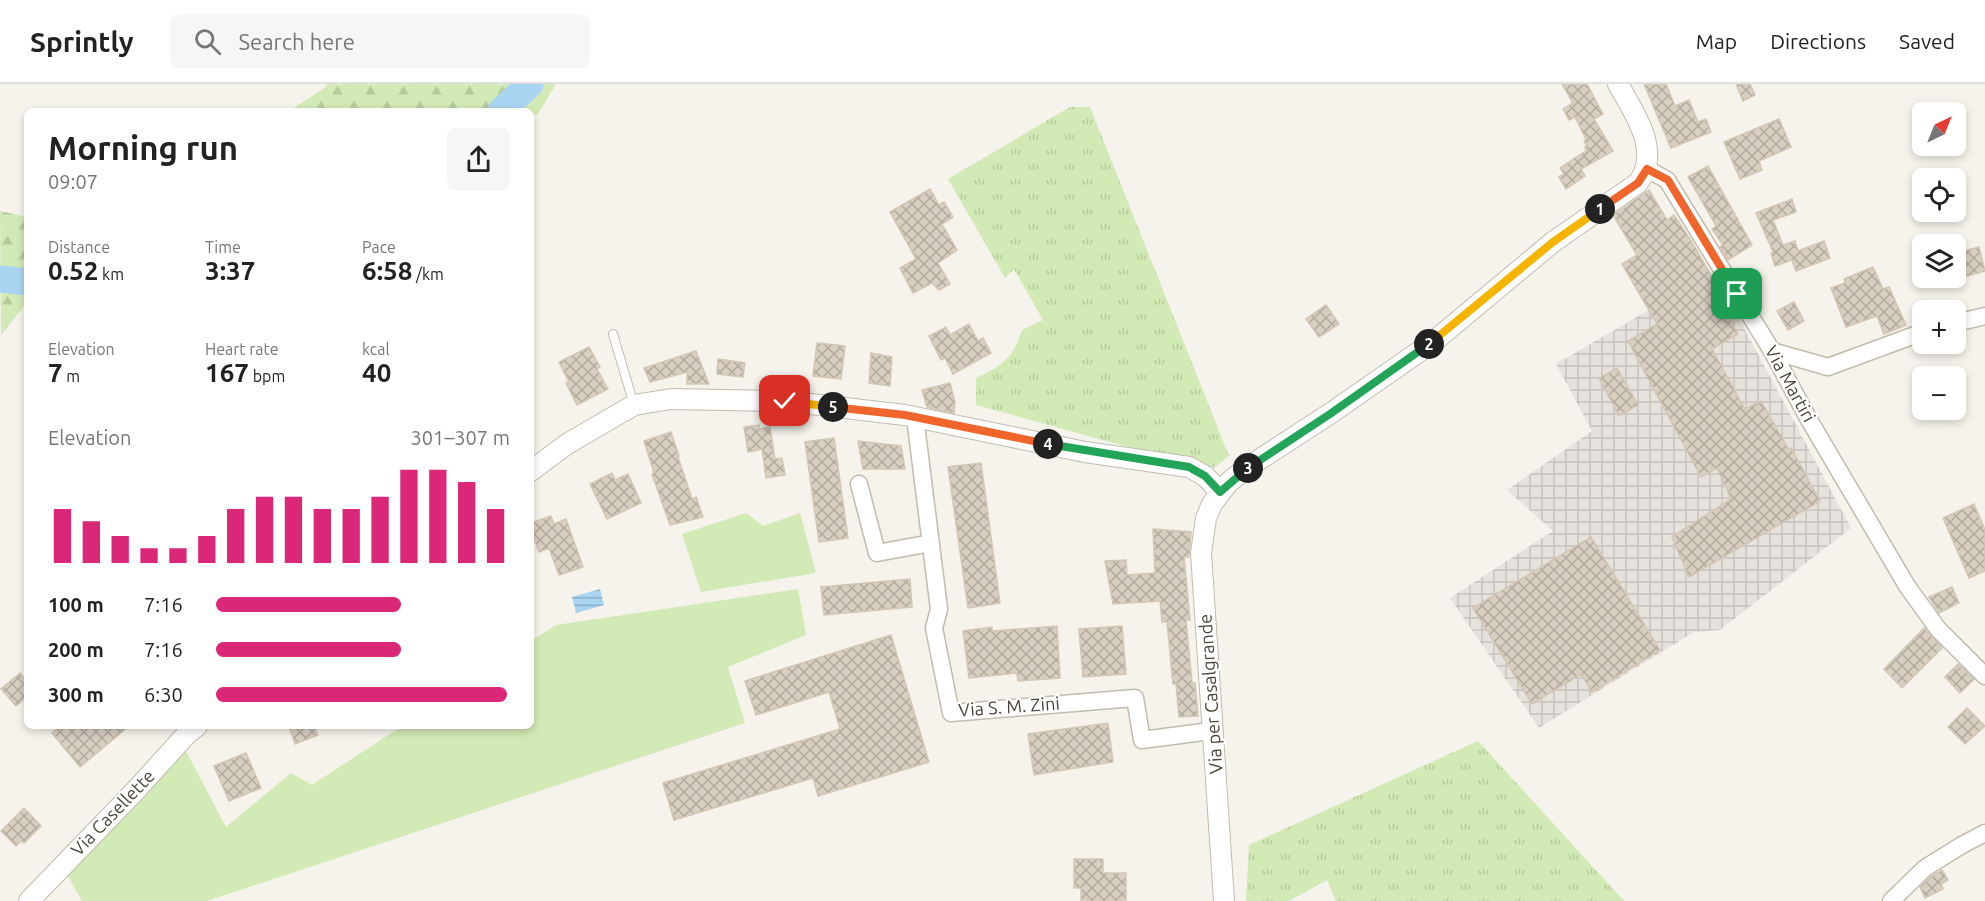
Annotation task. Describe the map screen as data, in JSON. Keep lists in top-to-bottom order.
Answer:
{
  "streets": {
    "street": [
      "Via Martiri",
      "Via per Casalgrande",
      "Via S. M. Zini",
      "Via Casellette"
    ]
  },
  "crossings": [
    ["Via Martiri", "Via per Casalgrande"]
  ],
  "north": "top right",
  "page": {
    "header": "Sprintly",
    "search": "Search here",
    "nav": ["Map", "Directions", "Saved"],
    "map_buttons": ["+", "−"],
    "heading": ["Morning run", "09:07"],
    "pins": [
      "1",
      "2",
      "5",
      "4",
      "3"
    ],
    "stats": [
      ["Distance", "0.52 km"],
      ["Time", "3:37"],
      ["Pace", "6:58 /km"],
      ["Elevation", "7 m"],
      ["Heart rate", "167 bpm"],
      ["kcal", "40"]
    ],
    "chart": ["Elevation", "301–307 m"],
    "list": [
      {
        "name": "100 m",
        "note": "7:16"
      },
      {
        "name": "200 m",
        "note": "7:16"
      },
      {
        "name": "300 m",
        "note": "6:30"
      }
    ]
  }
}
